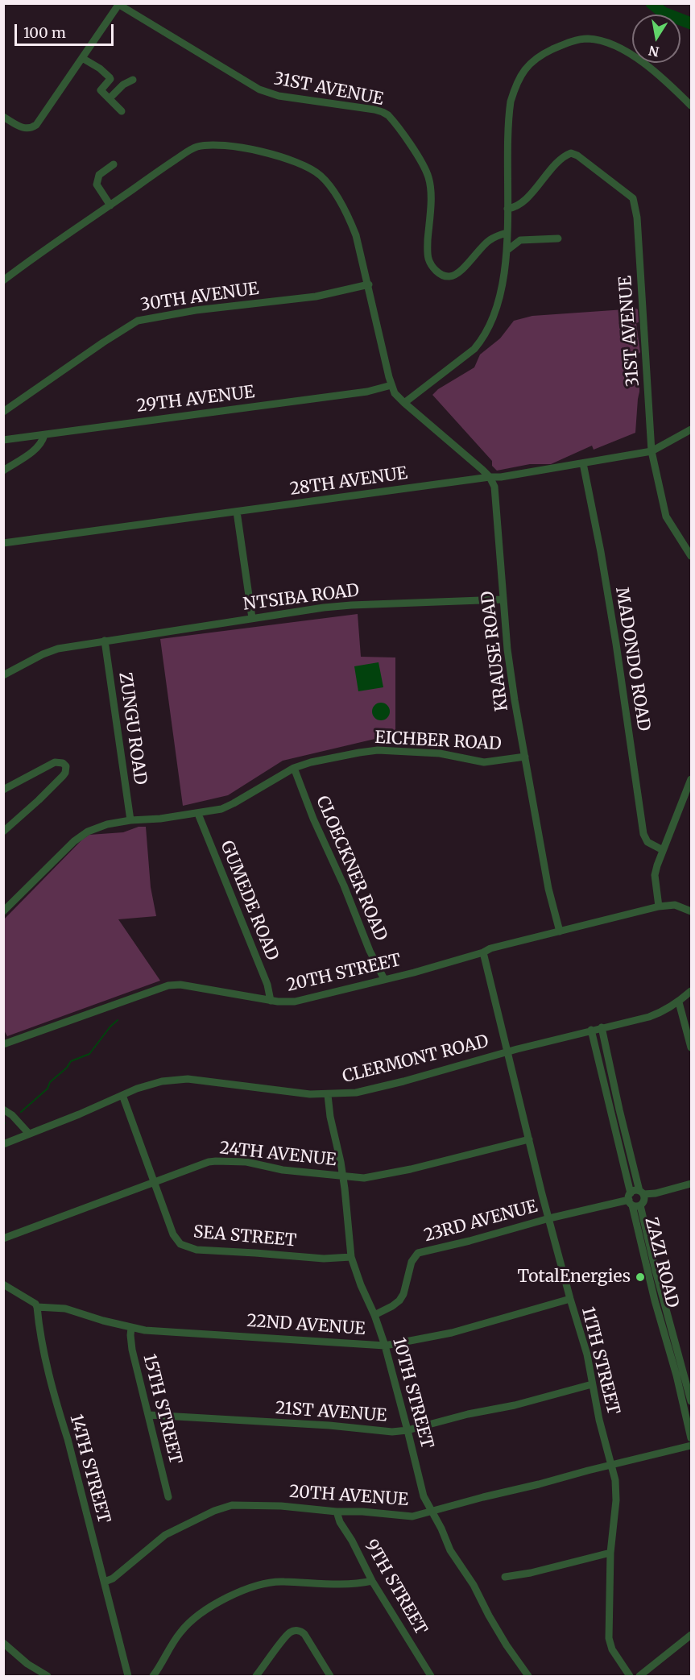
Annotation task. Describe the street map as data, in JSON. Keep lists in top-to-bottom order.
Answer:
{
  "streets": {
    "street": [
      "31ST AVENUE",
      "30TH AVENUE",
      "29TH AVENUE",
      "28TH AVENUE",
      "NTSIBA ROAD",
      "KRAUSE ROAD",
      "MADONDO ROAD",
      "ZUNGU ROAD",
      "EICHBER ROAD",
      "CLOECKNER ROAD",
      "GUMEDE ROAD",
      "20TH STREET",
      "CLERMONT ROAD",
      "24TH AVENUE",
      "23RD AVENUE",
      "SEA STREET",
      "ZAZI ROAD",
      "22ND AVENUE",
      "11TH STREET",
      "10TH STREET",
      "15TH STREET",
      "21ST AVENUE",
      "14TH STREET",
      "20TH AVENUE",
      "9TH STREET"
    ]
  },
  "crossings": [
    ["31ST AVENUE", "28TH AVENUE"],
    ["28TH AVENUE", "KRAUSE ROAD"],
    ["28TH AVENUE", "MADONDO ROAD"],
    ["NTSIBA ROAD", "KRAUSE ROAD"],
    ["NTSIBA ROAD", "ZUNGU ROAD"],
    ["KRAUSE ROAD", "EICHBER ROAD"],
    ["KRAUSE ROAD", "20TH STREET"],
    ["ZUNGU ROAD", "EICHBER ROAD"],
    ["EICHBER ROAD", "CLOECKNER ROAD"],
    ["EICHBER ROAD", "GUMEDE ROAD"],
    ["CLOECKNER ROAD", "20TH STREET"],
    ["GUMEDE ROAD", "20TH STREET"],
    ["20TH STREET", "11TH STREET"],
    ["CLERMONT ROAD", "SEA STREET"],
    ["CLERMONT ROAD", "ZAZI ROAD"],
    ["CLERMONT ROAD", "11TH STREET"],
    ["CLERMONT ROAD", "10TH STREET"],
    ["24TH AVENUE", "SEA STREET"],
    ["24TH AVENUE", "11TH STREET"],
    ["24TH AVENUE", "10TH STREET"],
    ["23RD AVENUE", "ZAZI ROAD"],
    ["23RD AVENUE", "11TH STREET"],
    ["23RD AVENUE", "10TH STREET"],
    ["SEA STREET", "10TH STREET"],
    ["22ND AVENUE", "11TH STREET"],
    ["22ND AVENUE", "10TH STREET"],
    ["22ND AVENUE", "15TH STREET"],
    ["22ND AVENUE", "14TH STREET"],
    ["11TH STREET", "21ST AVENUE"],
    ["11TH STREET", "20TH AVENUE"],
    ["10TH STREET", "21ST AVENUE"],
    ["10TH STREET", "20TH AVENUE"],
    ["15TH STREET", "21ST AVENUE"],
    ["14TH STREET", "20TH AVENUE"],
    ["20TH AVENUE", "9TH STREET"]
  ],
  "places": ["TotalEnergies"],
  "scale_bar": "100 m",
  "north": "bottom"
}
